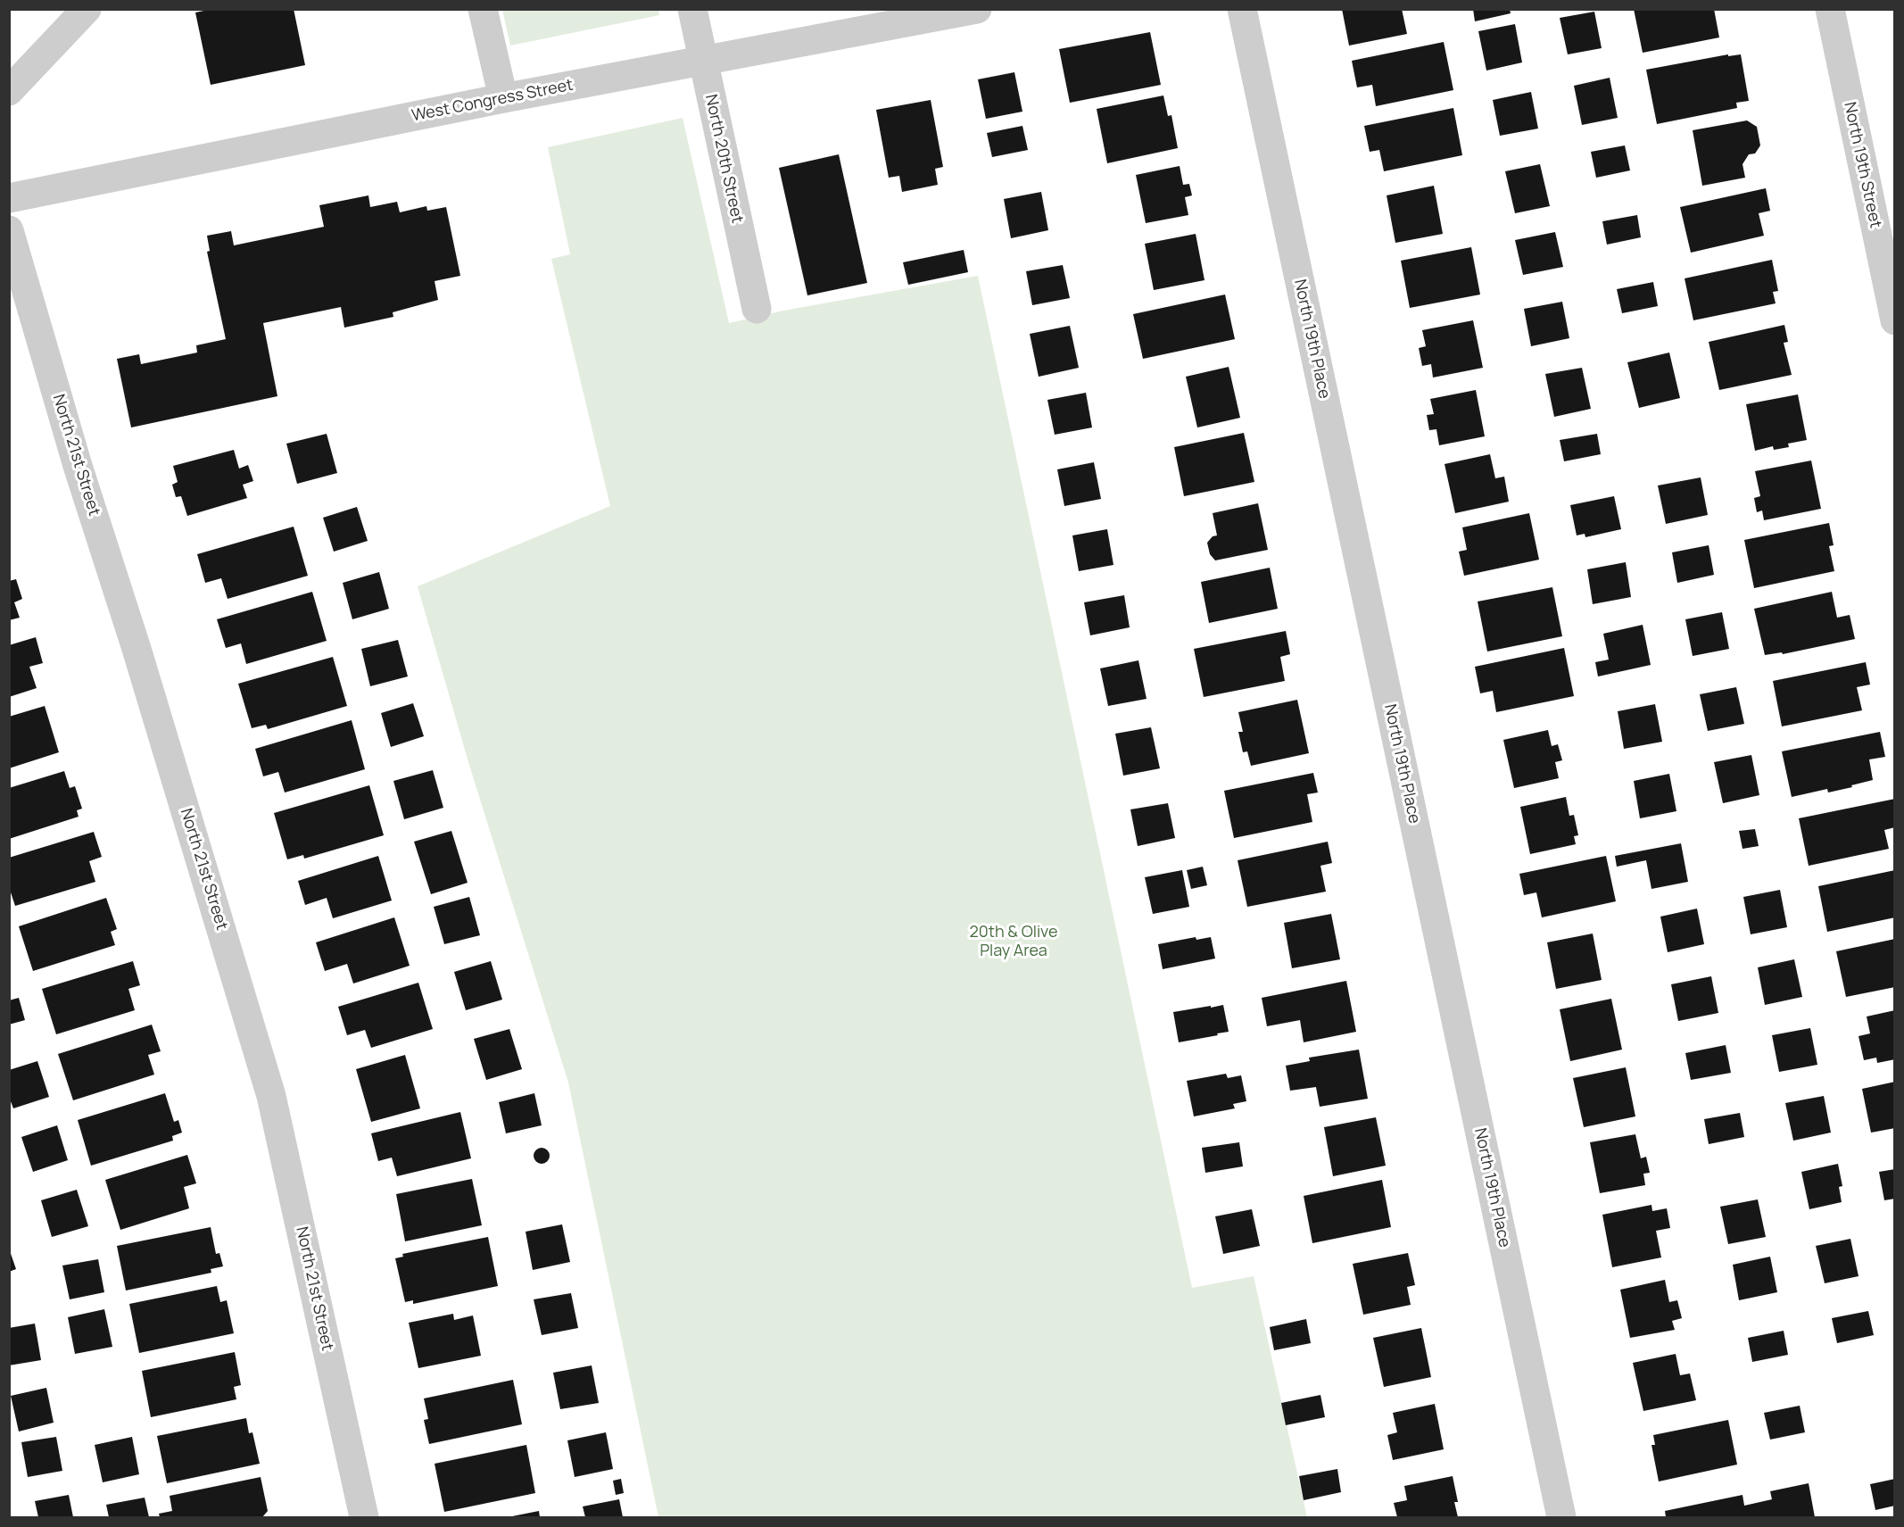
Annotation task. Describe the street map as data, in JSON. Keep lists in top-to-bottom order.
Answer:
{
  "streets": {
    "street": [
      "West Congress Street",
      "North 20th Street",
      "North 19th Street",
      "North 19th Place",
      "North 21st Street"
    ]
  },
  "crossings": [
    ["West Congress Street", "North 20th Street"]
  ],
  "parks": ["20th & Olive Play Area"]
}
